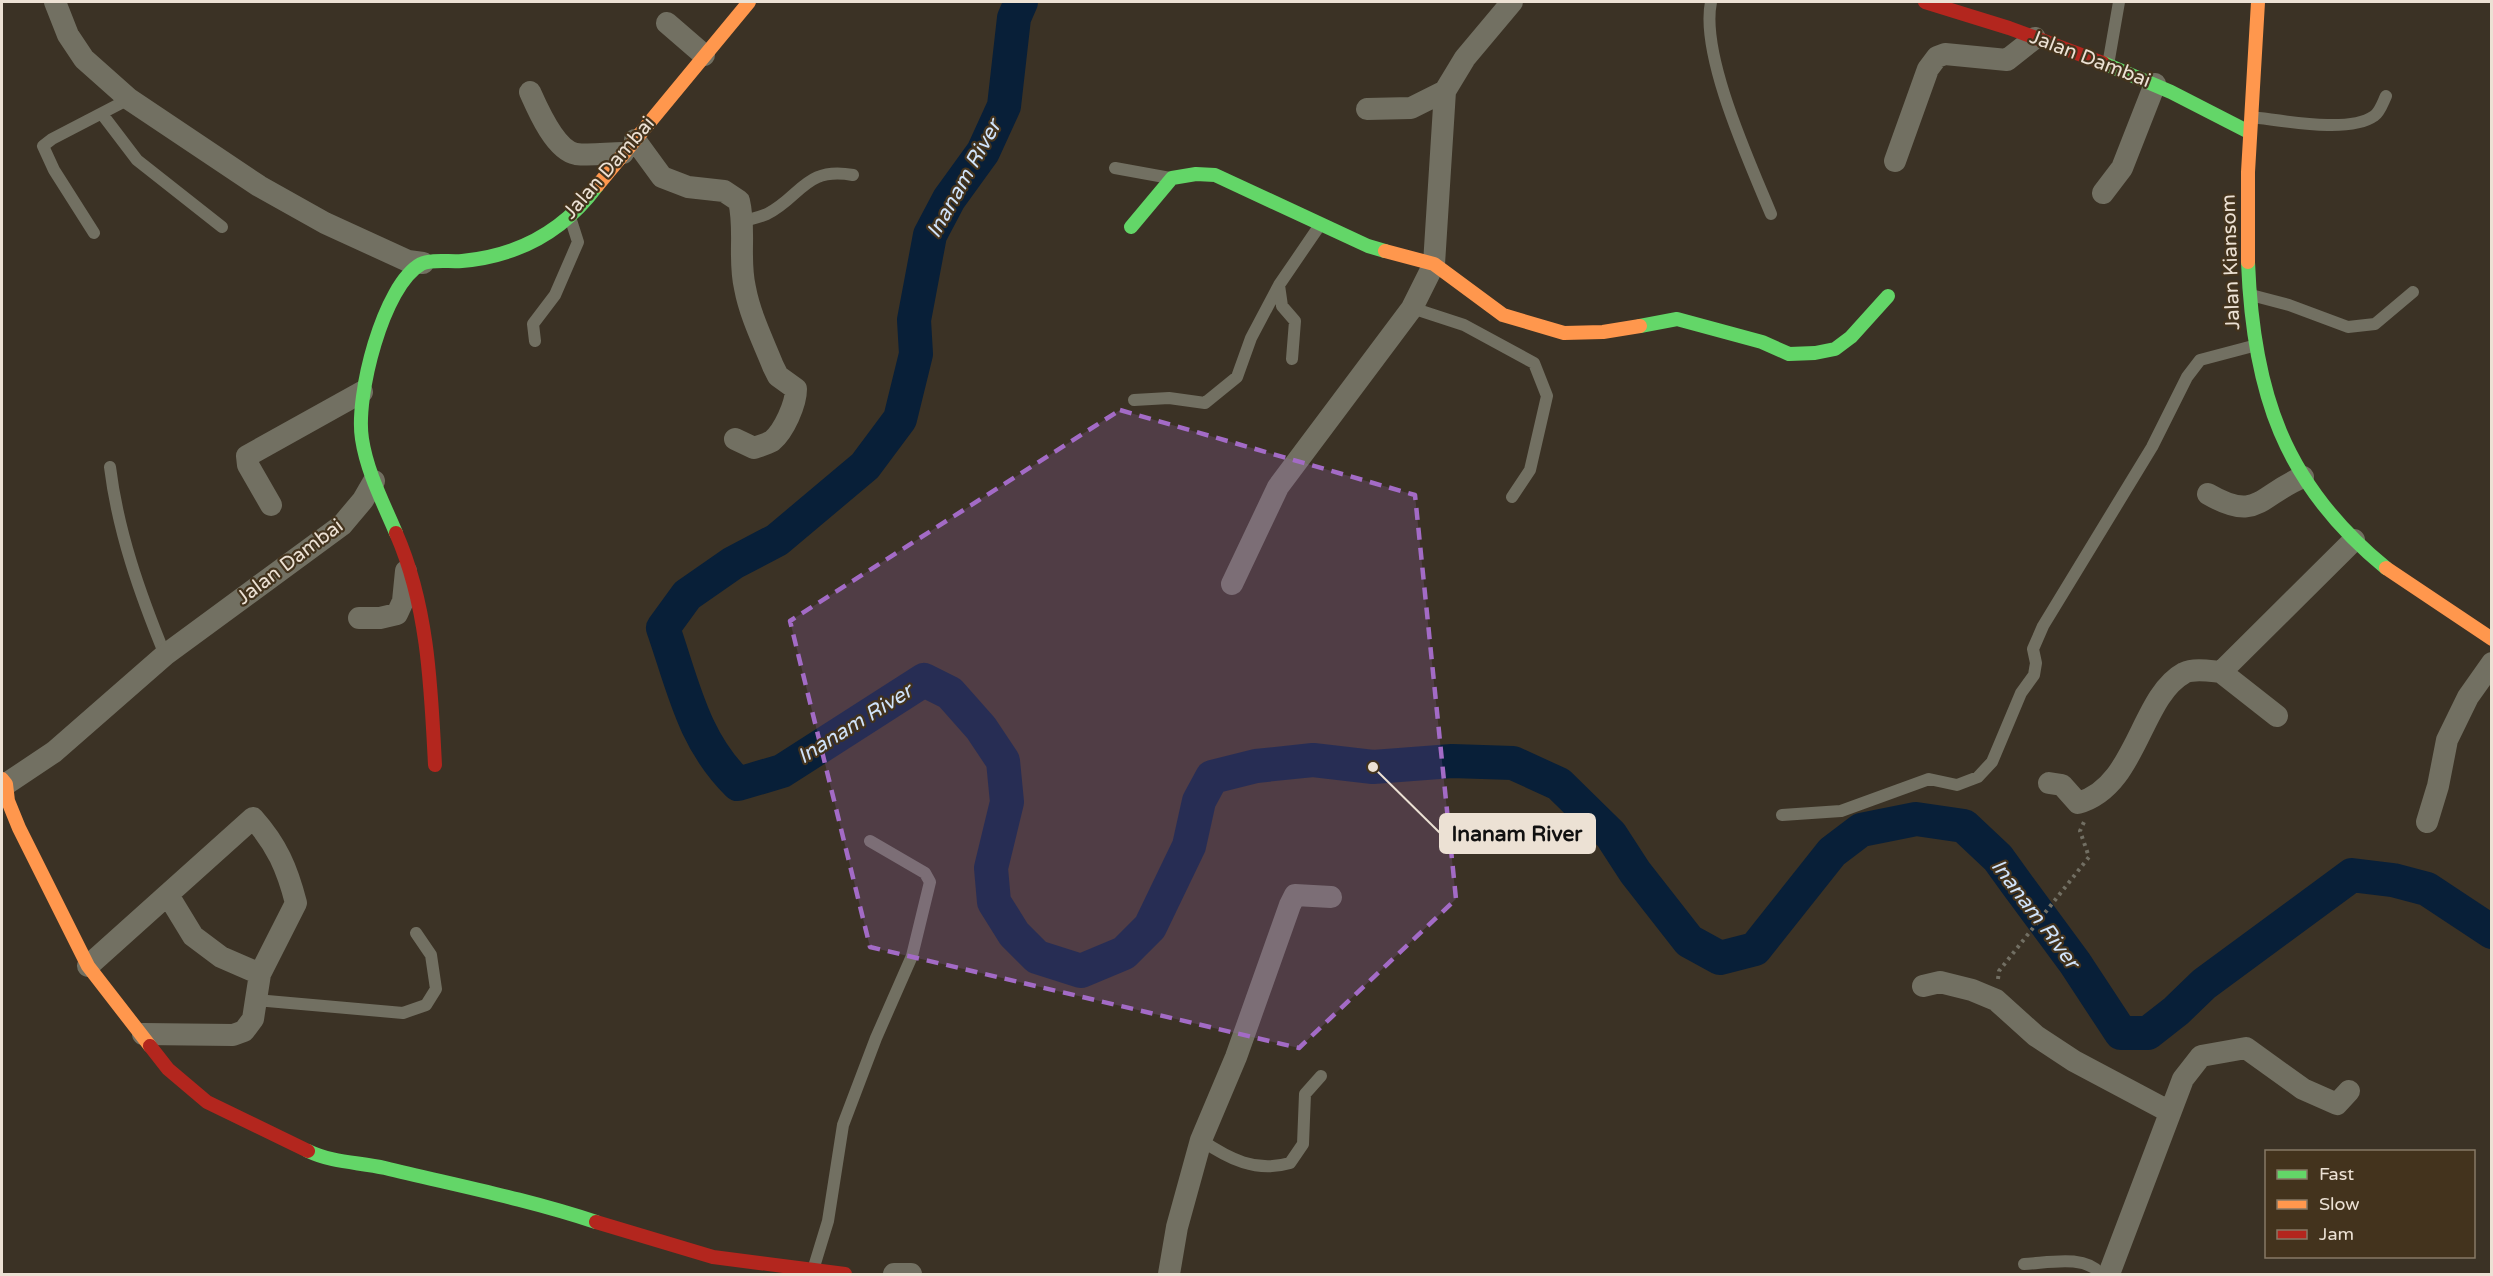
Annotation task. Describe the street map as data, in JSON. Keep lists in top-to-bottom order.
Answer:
{
  "streets": {
    "street": ["Jalan Dambai", "Jalan Kiansom"]
  },
  "crossings": [
    ["Jalan Dambai", "Jalan Kiansom"]
  ],
  "water": ["Inanam River"],
  "places": ["Inanam River"],
  "legend": ["Fast", "Slow", "Jam"]
}
